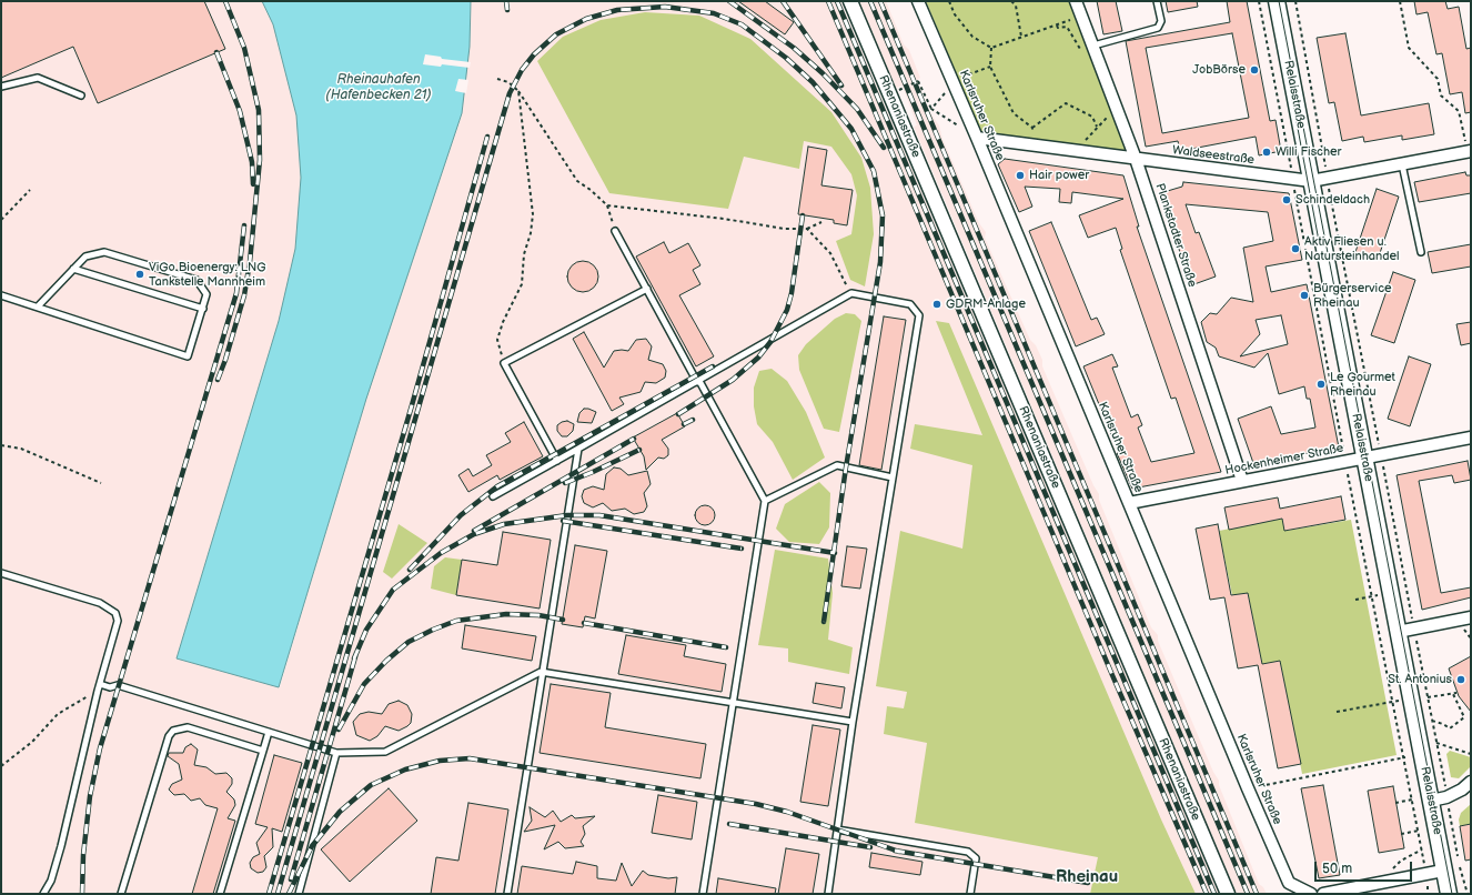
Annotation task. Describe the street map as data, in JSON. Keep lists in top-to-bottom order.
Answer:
{
  "streets": {
    "main road": ["Relaisstraße"],
    "street": [
      "Karlsruher Straße",
      "Rhenaniastraße",
      "Waldseestraße",
      "Plankstadter Straße",
      "Hockenheimer Straße"
    ]
  },
  "crossings": [
    ["Relaisstraße", "Waldseestraße"],
    ["Relaisstraße", "Hockenheimer Straße"],
    ["Karlsruher Straße", "Waldseestraße"],
    ["Karlsruher Straße", "Hockenheimer Straße"],
    ["Waldseestraße", "Plankstadter Straße"],
    ["Plankstadter Straße", "Hockenheimer Straße"]
  ],
  "districts": ["Rheinau"],
  "water": ["Rheinauhafen (Hafenbecken 21)"],
  "places": [
    "JobBörse",
    "Willi Fischer",
    "Hair power",
    "Schindeldach",
    "Aktiv Fliesen u. Natursteinhandel",
    "ViGo Bioenergy: LNG Tankstelle Mannheim",
    "Bürgerservice Rheinau",
    "GDRM-Anlage",
    "Le Gourmet Rheinau",
    "St. Antonius"
  ],
  "scale_bar": "50 m"
}
